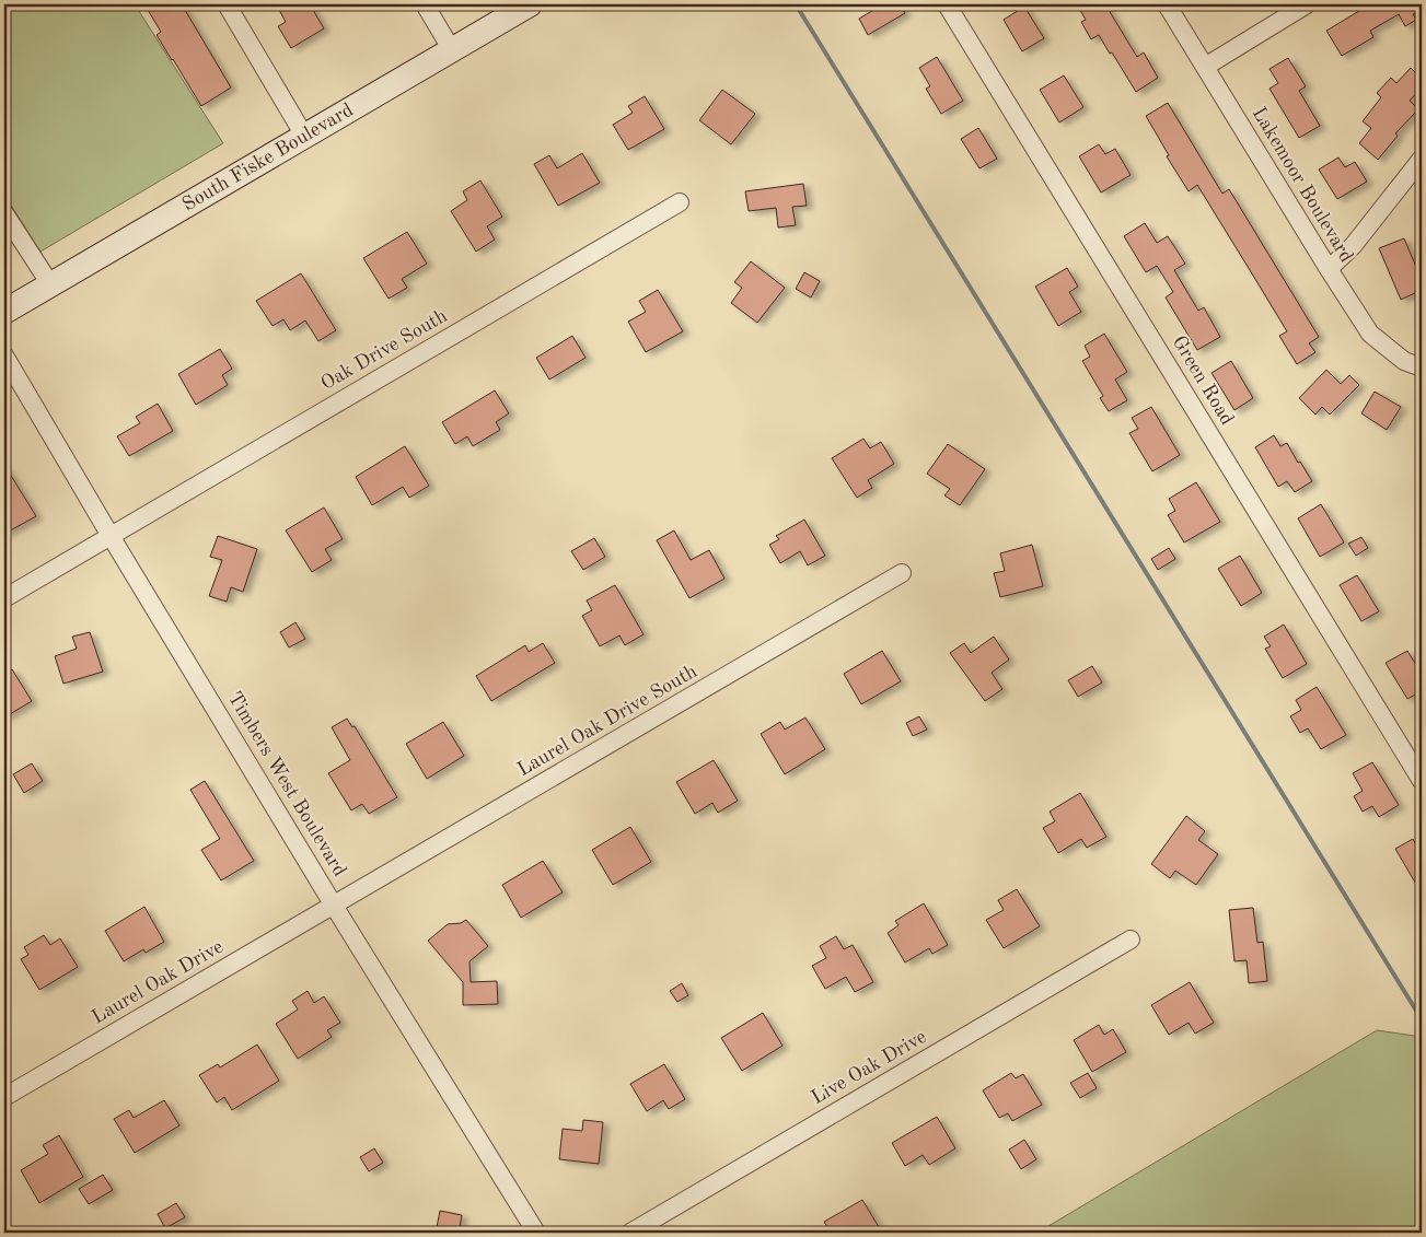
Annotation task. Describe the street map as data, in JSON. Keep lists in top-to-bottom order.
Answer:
{
  "streets": {
    "main road": ["South Fiske Boulevard"],
    "street": [
      "Lakemoor Boulevard",
      "Oak Drive South",
      "Green Road",
      "Laurel Oak Drive South",
      "Timbers West Boulevard",
      "Laurel Oak Drive",
      "Live Oak Drive"
    ]
  },
  "crossings": [
    ["Oak Drive South", "Timbers West Boulevard"],
    ["Laurel Oak Drive South", "Timbers West Boulevard"],
    ["Laurel Oak Drive South", "Laurel Oak Drive"],
    ["Timbers West Boulevard", "Laurel Oak Drive"]
  ]
}
